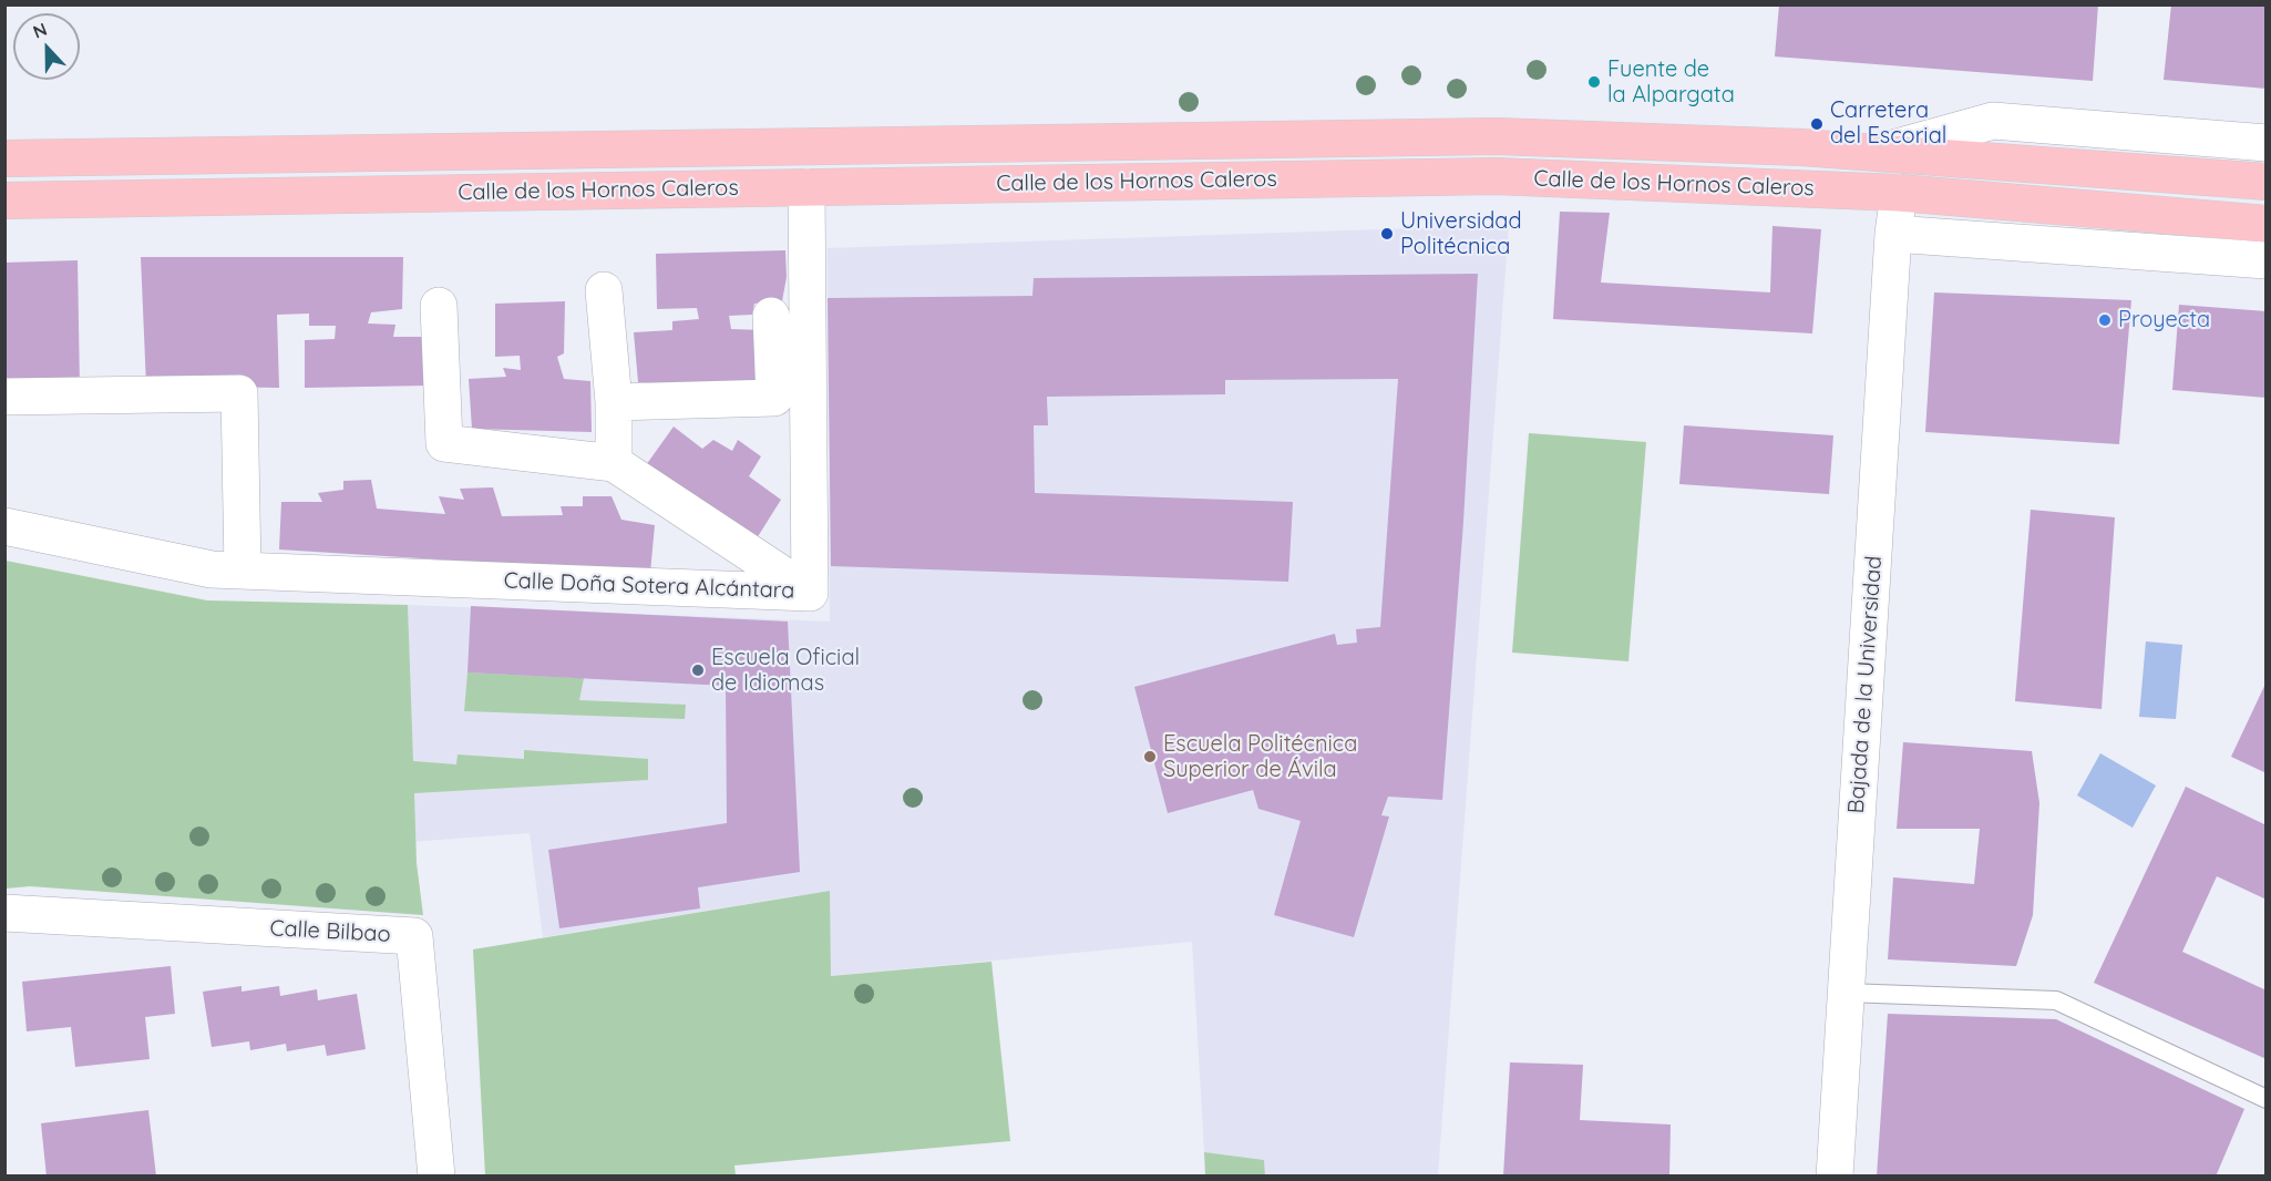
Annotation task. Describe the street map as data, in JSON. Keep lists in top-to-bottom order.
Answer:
{
  "streets": {
    "main road": ["Calle de los Hornos Caleros"],
    "street": ["Calle Doña Sotera Alcántara", "Bajada de la Universidad", "Calle Bilbao"]
  },
  "crossings": [
    ["Calle de los Hornos Caleros", "Calle Doña Sotera Alcántara"],
    ["Calle de los Hornos Caleros", "Bajada de la Universidad"]
  ],
  "places": [
    "Fuente de la Alpargata",
    "Carretera del Escorial",
    "Universidad Politécnica",
    "Proyecta",
    "Escuela Oficial de Idiomas",
    "Escuela Politécnica Superior de Ávila"
  ],
  "north": "top"
}
